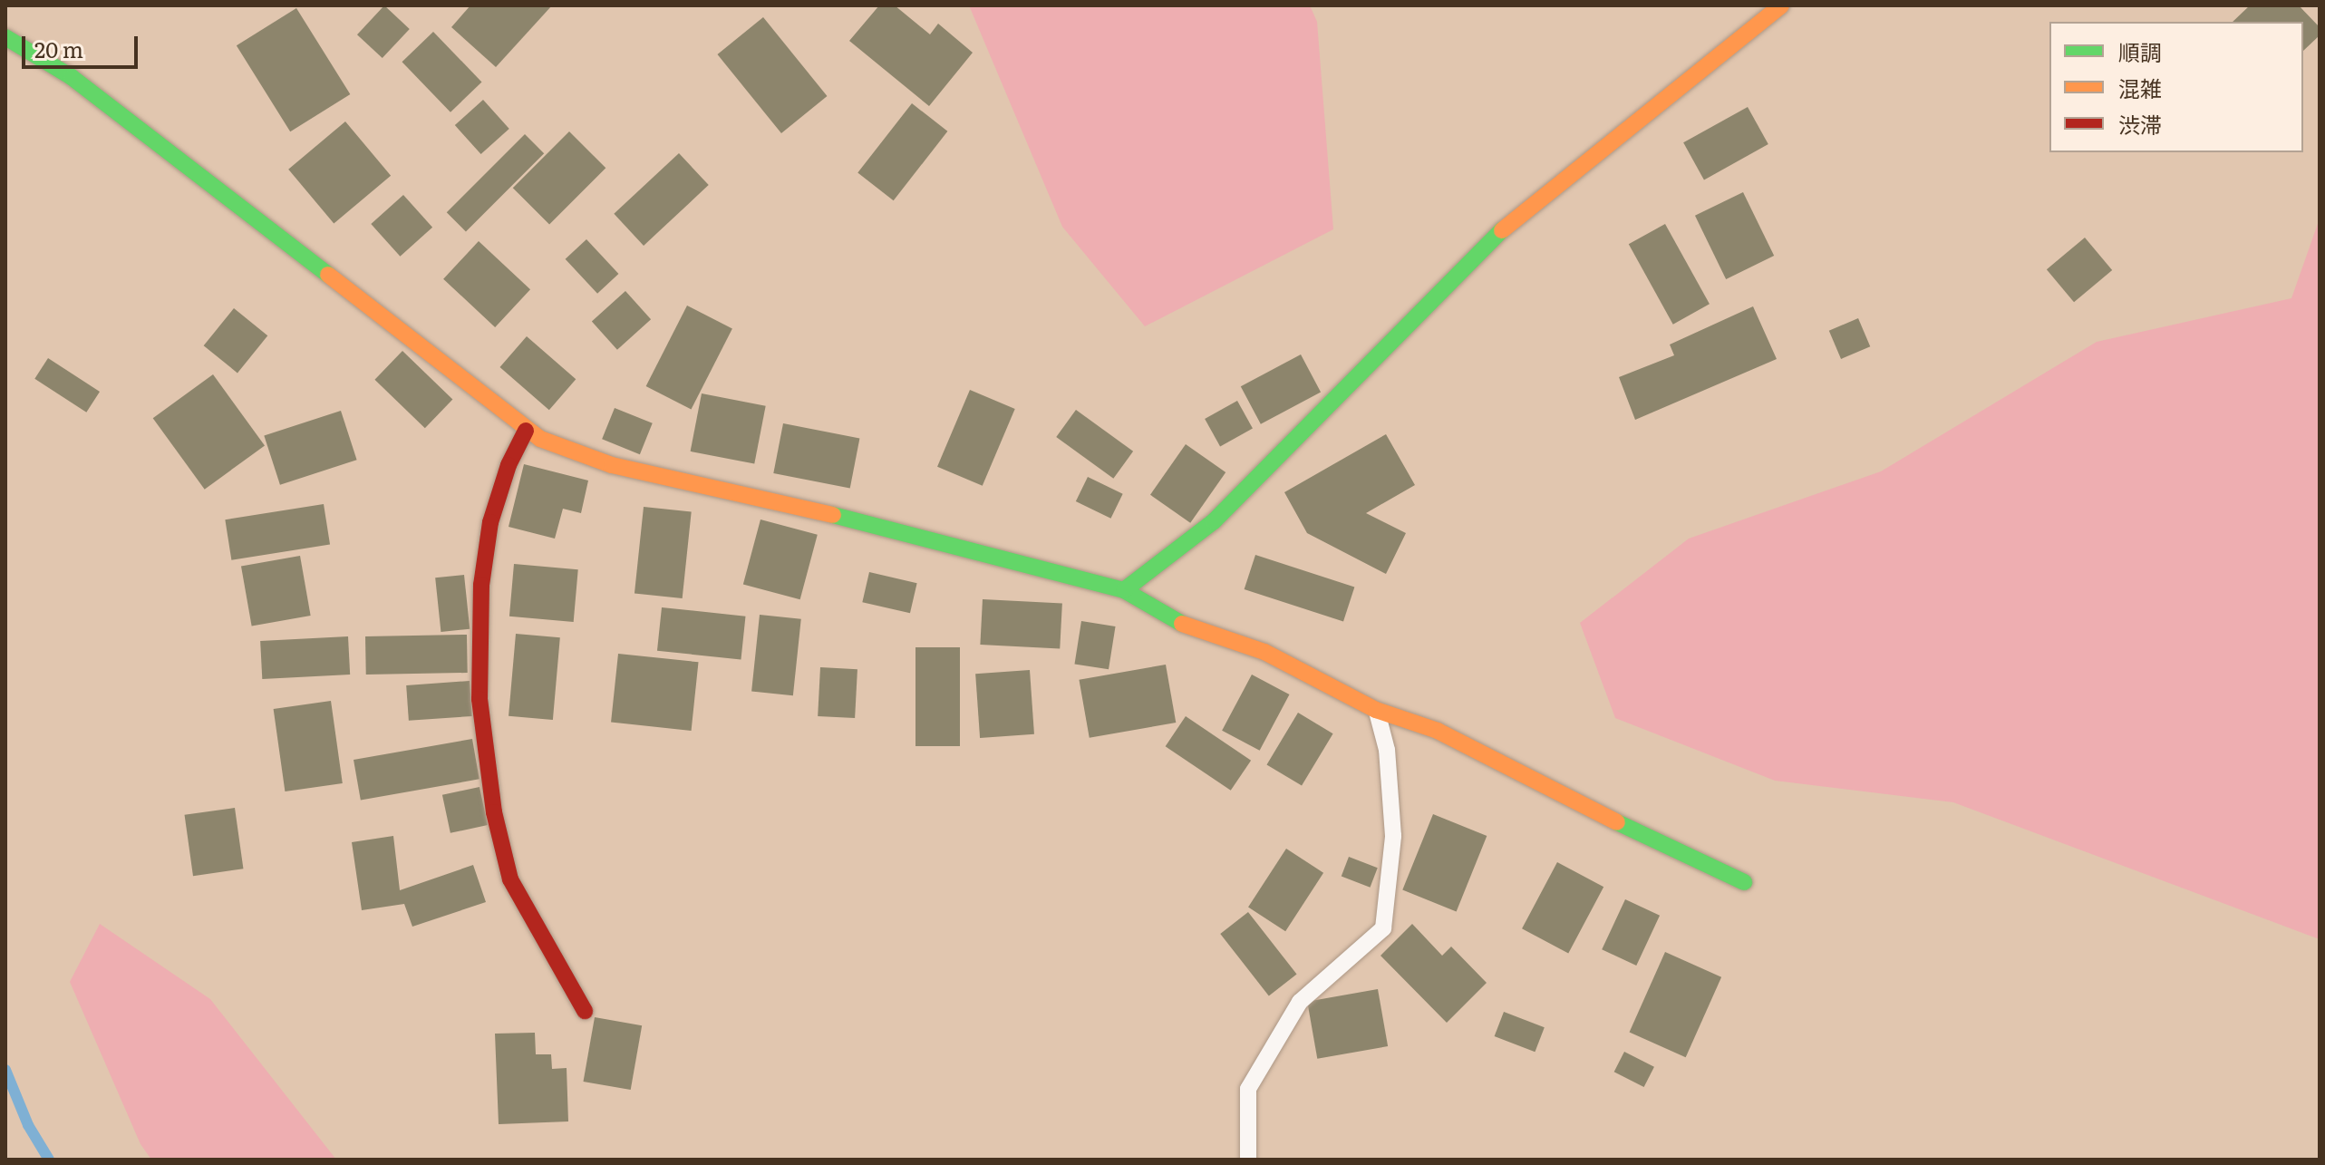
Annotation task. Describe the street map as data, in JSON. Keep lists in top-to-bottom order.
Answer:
{
  "legend": ["順調", "混雑", "渋滞"],
  "scale_bar": "20 m"
}
